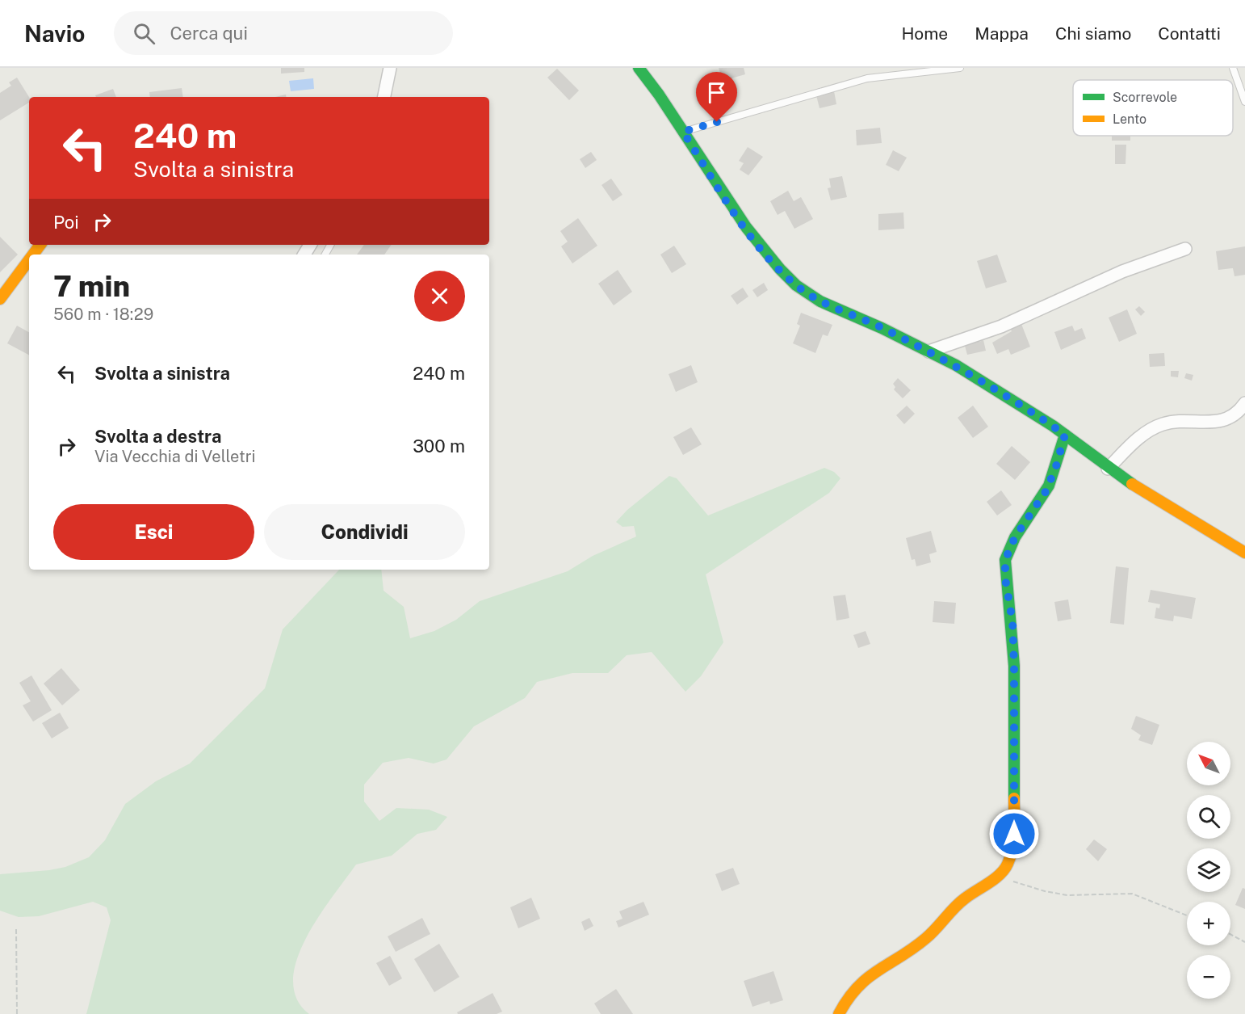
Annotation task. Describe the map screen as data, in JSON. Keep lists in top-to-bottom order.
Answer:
{
  "legend": ["Scorrevole", "Lento"],
  "north": "top left",
  "page": {
    "header": "Navio",
    "search": "Cerca qui",
    "nav": [
      "Home",
      "Mappa",
      "Chi siamo",
      "Contatti"
    ],
    "turn": ["240 m", "Svolta a sinistra"],
    "then": "Poi",
    "heading": ["7 min", "560 m · 18:29"],
    "list": [
      {
        "name": "Svolta a sinistra",
        "value": "240 m"
      },
      {
        "name": "Svolta a destra",
        "note": "Via Vecchia di Velletri",
        "value": "300 m"
      }
    ],
    "buttons": ["Esci", "Condividi"],
    "map_buttons": ["+", "−"]
  }
}
